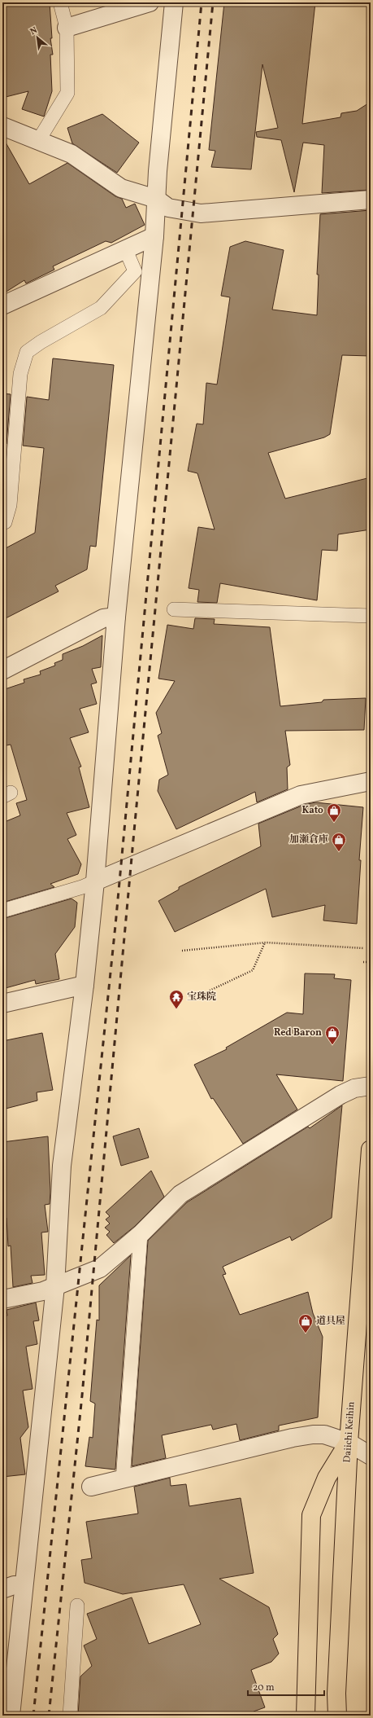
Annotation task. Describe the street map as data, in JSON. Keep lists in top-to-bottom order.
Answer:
{
  "streets": {
    "highway": ["Daiichi Keihin"]
  },
  "places": {
    "shop": [
      "Kato",
      "加瀬倉庫",
      "Red Baron",
      "道具屋"
    ],
    "temple": ["宝珠院"]
  },
  "scale_bar": "20 m",
  "north": "top left"
}
